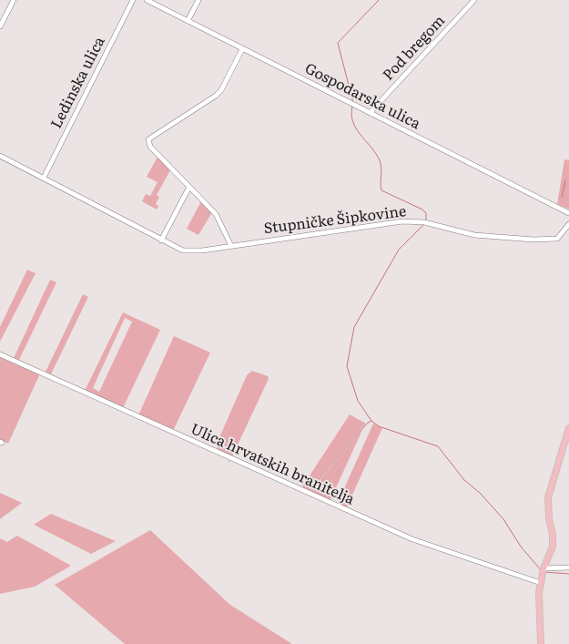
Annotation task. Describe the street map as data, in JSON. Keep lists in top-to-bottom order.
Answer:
{
  "streets": {
    "street": [
      "Pod bregom",
      "Ledinska ulica",
      "Gospodarska ulica",
      "Stupničke Šipkovine",
      "Ulica hrvatskih branitelja"
    ]
  },
  "crossings": [
    ["Pod bregom", "Gospodarska ulica"],
    ["Ledinska ulica", "Stupničke Šipkovine"]
  ]
}
